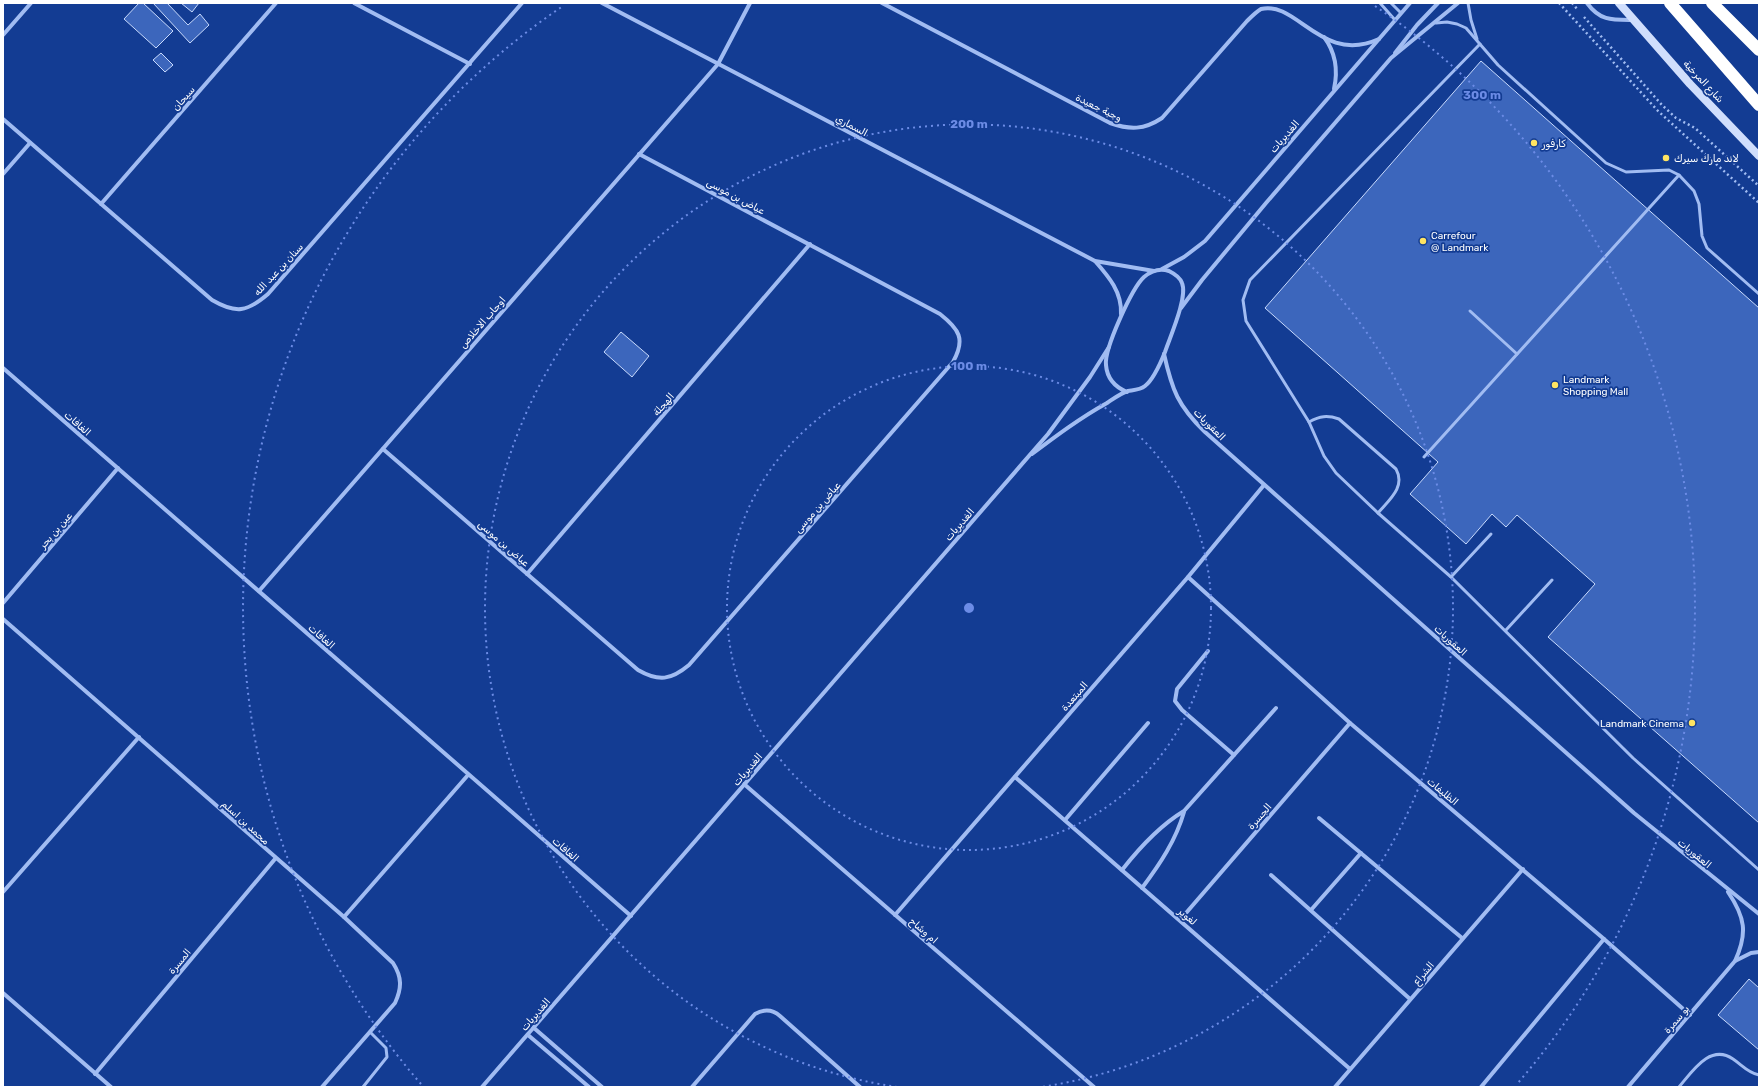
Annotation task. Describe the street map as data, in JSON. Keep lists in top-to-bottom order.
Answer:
{
  "streets": {
    "main road": ["شارع المرخية"],
    "street": [
      "سيحان",
      "وجبة جعيدة",
      "السماري",
      "الغديريات",
      "عياض بن موسى",
      "سنان بن عبد الله",
      "اوجاب الاخلاص",
      "الهجلة",
      "الغافات",
      "العقوريات",
      "عين بن بحر",
      "المبتعدة",
      "الظليفات",
      "الجسرة",
      "محمد بن اسلم",
      "لغوير",
      "ام وشاح",
      "المسرة",
      "الشراع",
      "بو سمرة"
    ]
  },
  "crossings": [
    ["سيحان", "سنان بن عبد الله"],
    ["وجبة جعيدة", "الغديريات"],
    ["السماري", "الغديريات"],
    ["السماري", "اوجاب الاخلاص"],
    ["الغديريات", "الغافات"],
    ["الغديريات", "العقوريات"],
    ["الغديريات", "ام وشاح"],
    ["عياض بن موسى", "اوجاب الاخلاص"],
    ["عياض بن موسى", "الهجلة"],
    ["اوجاب الاخلاص", "الغافات"],
    ["الغافات", "عين بن بحر"],
    ["العقوريات", "المبتعدة"],
    ["العقوريات", "بو سمرة"],
    ["المبتعدة", "الظليفات"],
    ["المبتعدة", "لغوير"],
    ["المبتعدة", "ام وشاح"],
    ["الظليفات", "الجسرة"],
    ["الظليفات", "الشراع"],
    ["الظليفات", "بو سمرة"],
    ["الجسرة", "لغوير"],
    ["محمد بن اسلم", "المسرة"],
    ["لغوير", "الشراع"]
  ],
  "places": [
    "كارفور",
    "لاند مارك سيرك",
    "Carrefour @ Landmark",
    "Landmark Shopping Mall",
    "Landmark Cinema"
  ],
  "rings": ["300 m", "200 m", "100 m"]
}
